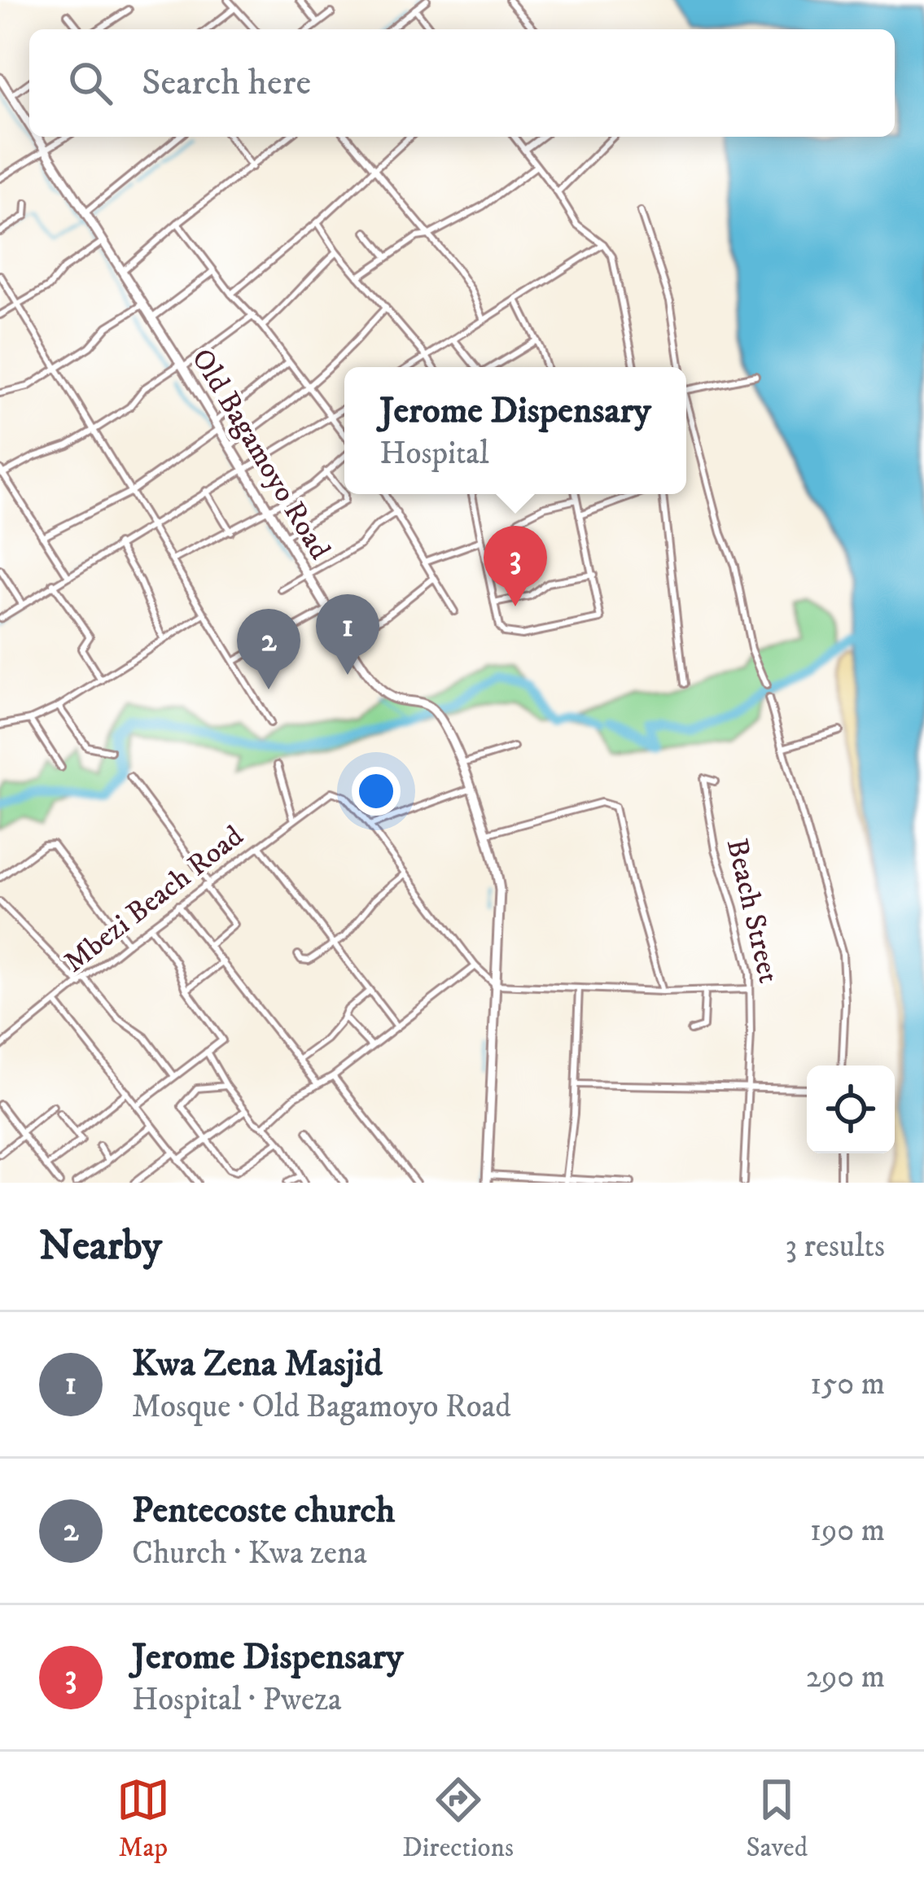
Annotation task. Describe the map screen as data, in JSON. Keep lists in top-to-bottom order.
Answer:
{
  "streets": {
    "main road": ["Old Bagamoyo Road"],
    "street": ["Mbezi Beach Road", "Beach Street"]
  },
  "page": {
    "search": "Search here",
    "popup": ["Jerome Dispensary", "Hospital"],
    "pins": ["3", "1", "2"],
    "heading": ["Nearby", "3 results"],
    "list": [
      {
        "mark": "1",
        "name": "Kwa Zena Masjid",
        "note": "Mosque · Old Bagamoyo Road",
        "value": "150 m"
      },
      {
        "mark": "2",
        "name": "Pentecoste church",
        "note": "Church · Kwa zena",
        "value": "190 m"
      },
      {
        "mark": "3",
        "name": "Jerome Dispensary",
        "note": "Hospital · Pweza",
        "value": "290 m"
      }
    ],
    "nav": ["Map", "Directions", "Saved"]
  }
}
